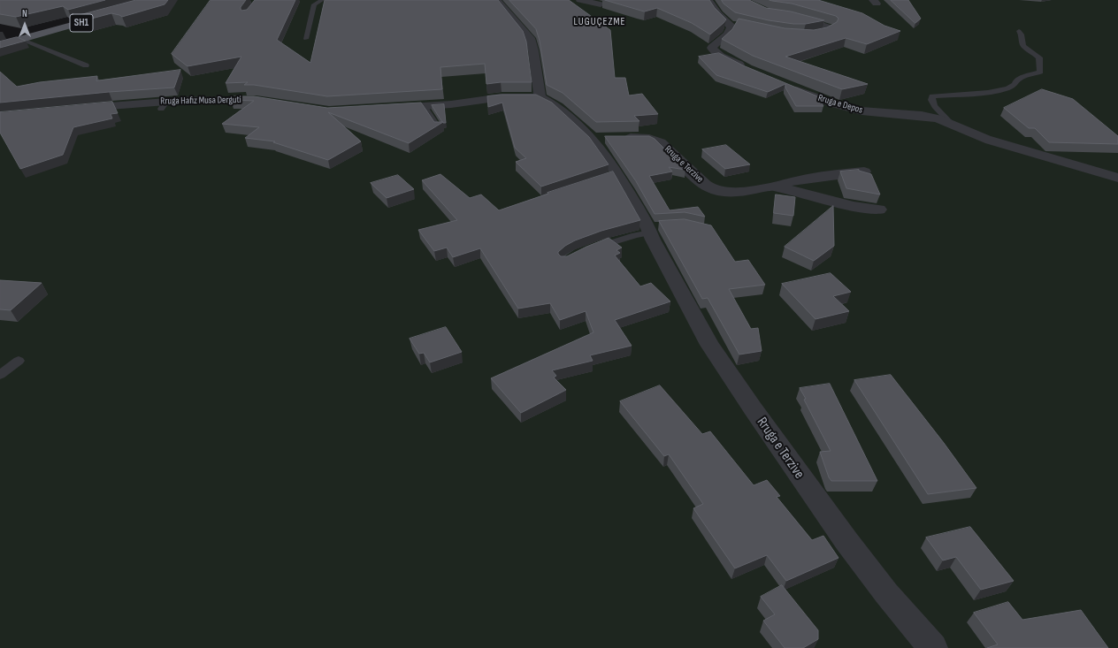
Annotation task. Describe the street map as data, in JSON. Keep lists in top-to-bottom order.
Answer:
{
  "streets": {
    "main road": ["SH1"],
    "street": ["Rruga Hafiz Musa Derguti", "Rruga e Depos", "Rruga e Terzive"]
  },
  "districts": ["LUGUÇEZME"],
  "north": "top"
}
